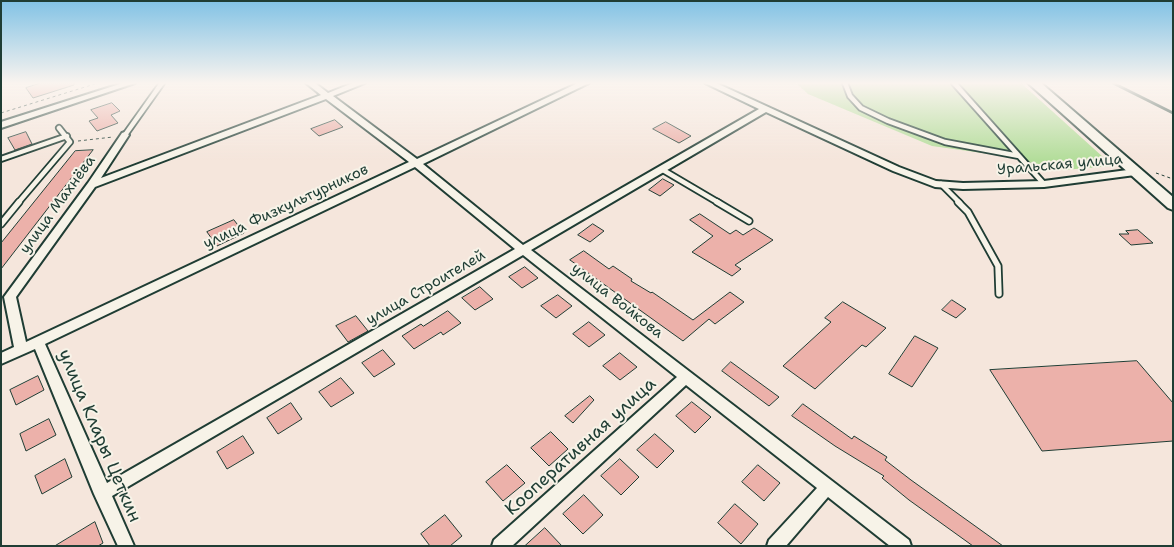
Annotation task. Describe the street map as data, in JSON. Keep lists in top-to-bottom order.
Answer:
{
  "streets": {
    "street": [
      "Уральская улица",
      "улица Махнёва",
      "улица Физкультурников",
      "улица Строителей",
      "улица Войкова",
      "улица Клары Цеткин",
      "Кооперативная улица"
    ]
  },
  "crossings": [
    ["Уральская улица", "улица Строителей"],
    ["улица Махнёва", "улица Физкультурников"],
    ["улица Физкультурников", "улица Войкова"],
    ["улица Физкультурников", "улица Клары Цеткин"],
    ["улица Строителей", "улица Войкова"],
    ["улица Строителей", "улица Клары Цеткин"],
    ["улица Войкова", "Кооперативная улица"]
  ]
}
